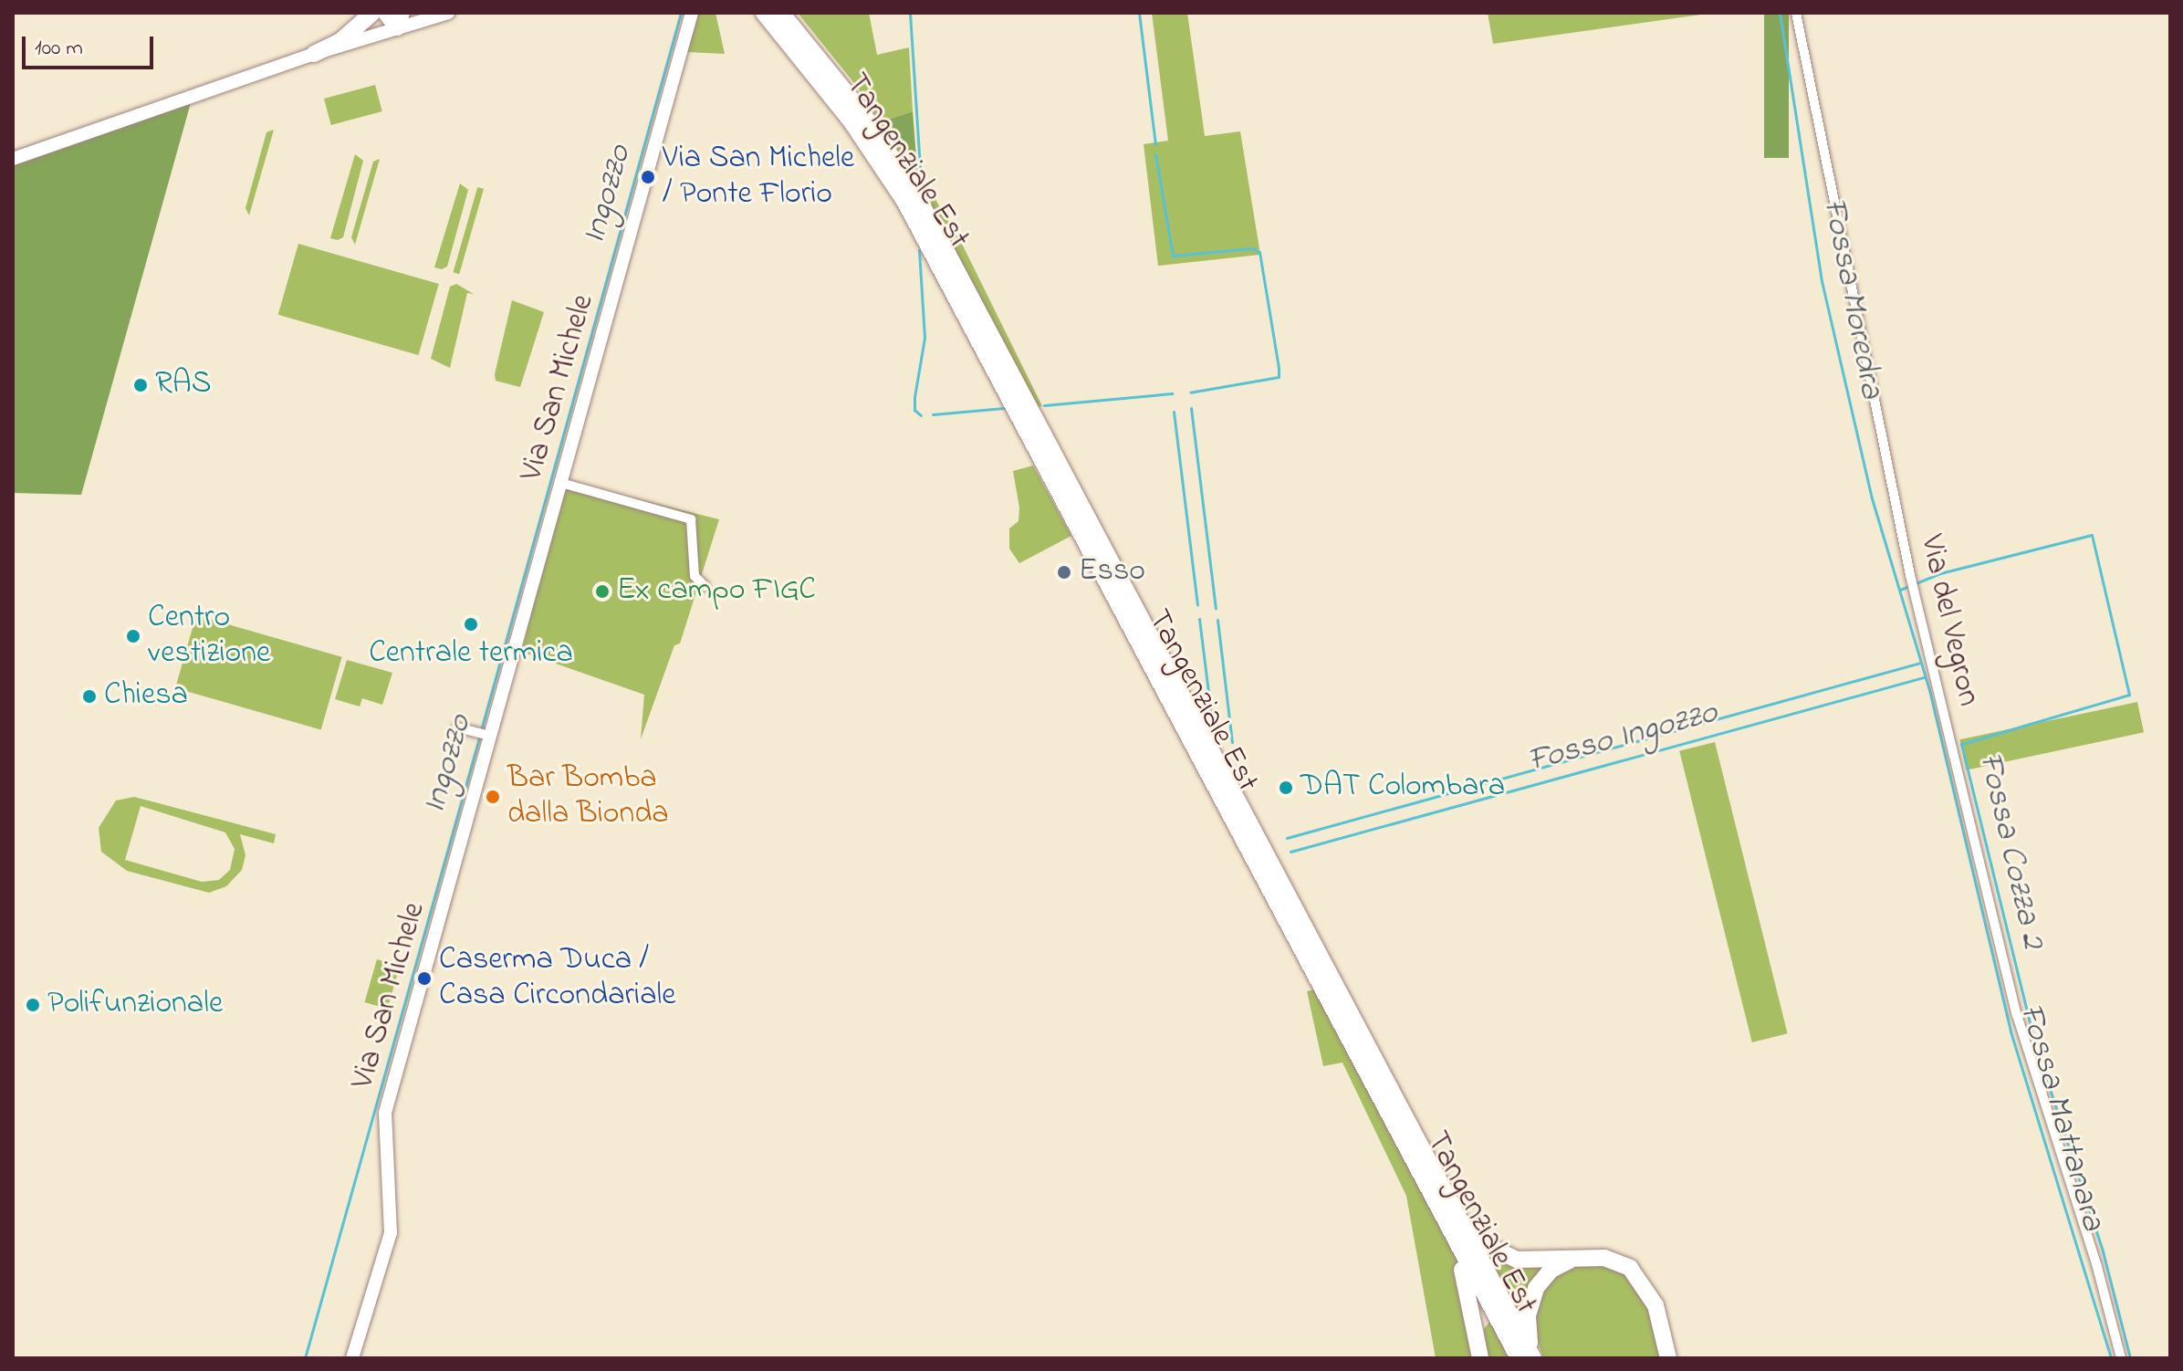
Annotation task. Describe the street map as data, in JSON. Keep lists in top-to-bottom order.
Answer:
{
  "streets": {
    "highway": ["Tangenziale Est"],
    "street": ["Via San Michele", "Via del Vegron"]
  },
  "water": [
    "Ingozzo",
    "Fossa Moredra",
    "Fosso Ingozzo",
    "Fossa Cozza 2",
    "Fossa Mattanara"
  ],
  "places": [
    "Via San Michele / Ponte Florio",
    "RAS",
    "Esso",
    "Ex campo FIGC",
    "Centrale termica",
    "Centro vestizione",
    "Chiesa",
    "DAT Colombara",
    "Bar Bomba dalla Bionda",
    "Caserma Duca / Casa Circondariale",
    "Polifunzionale"
  ],
  "scale_bar": "100 m"
}
